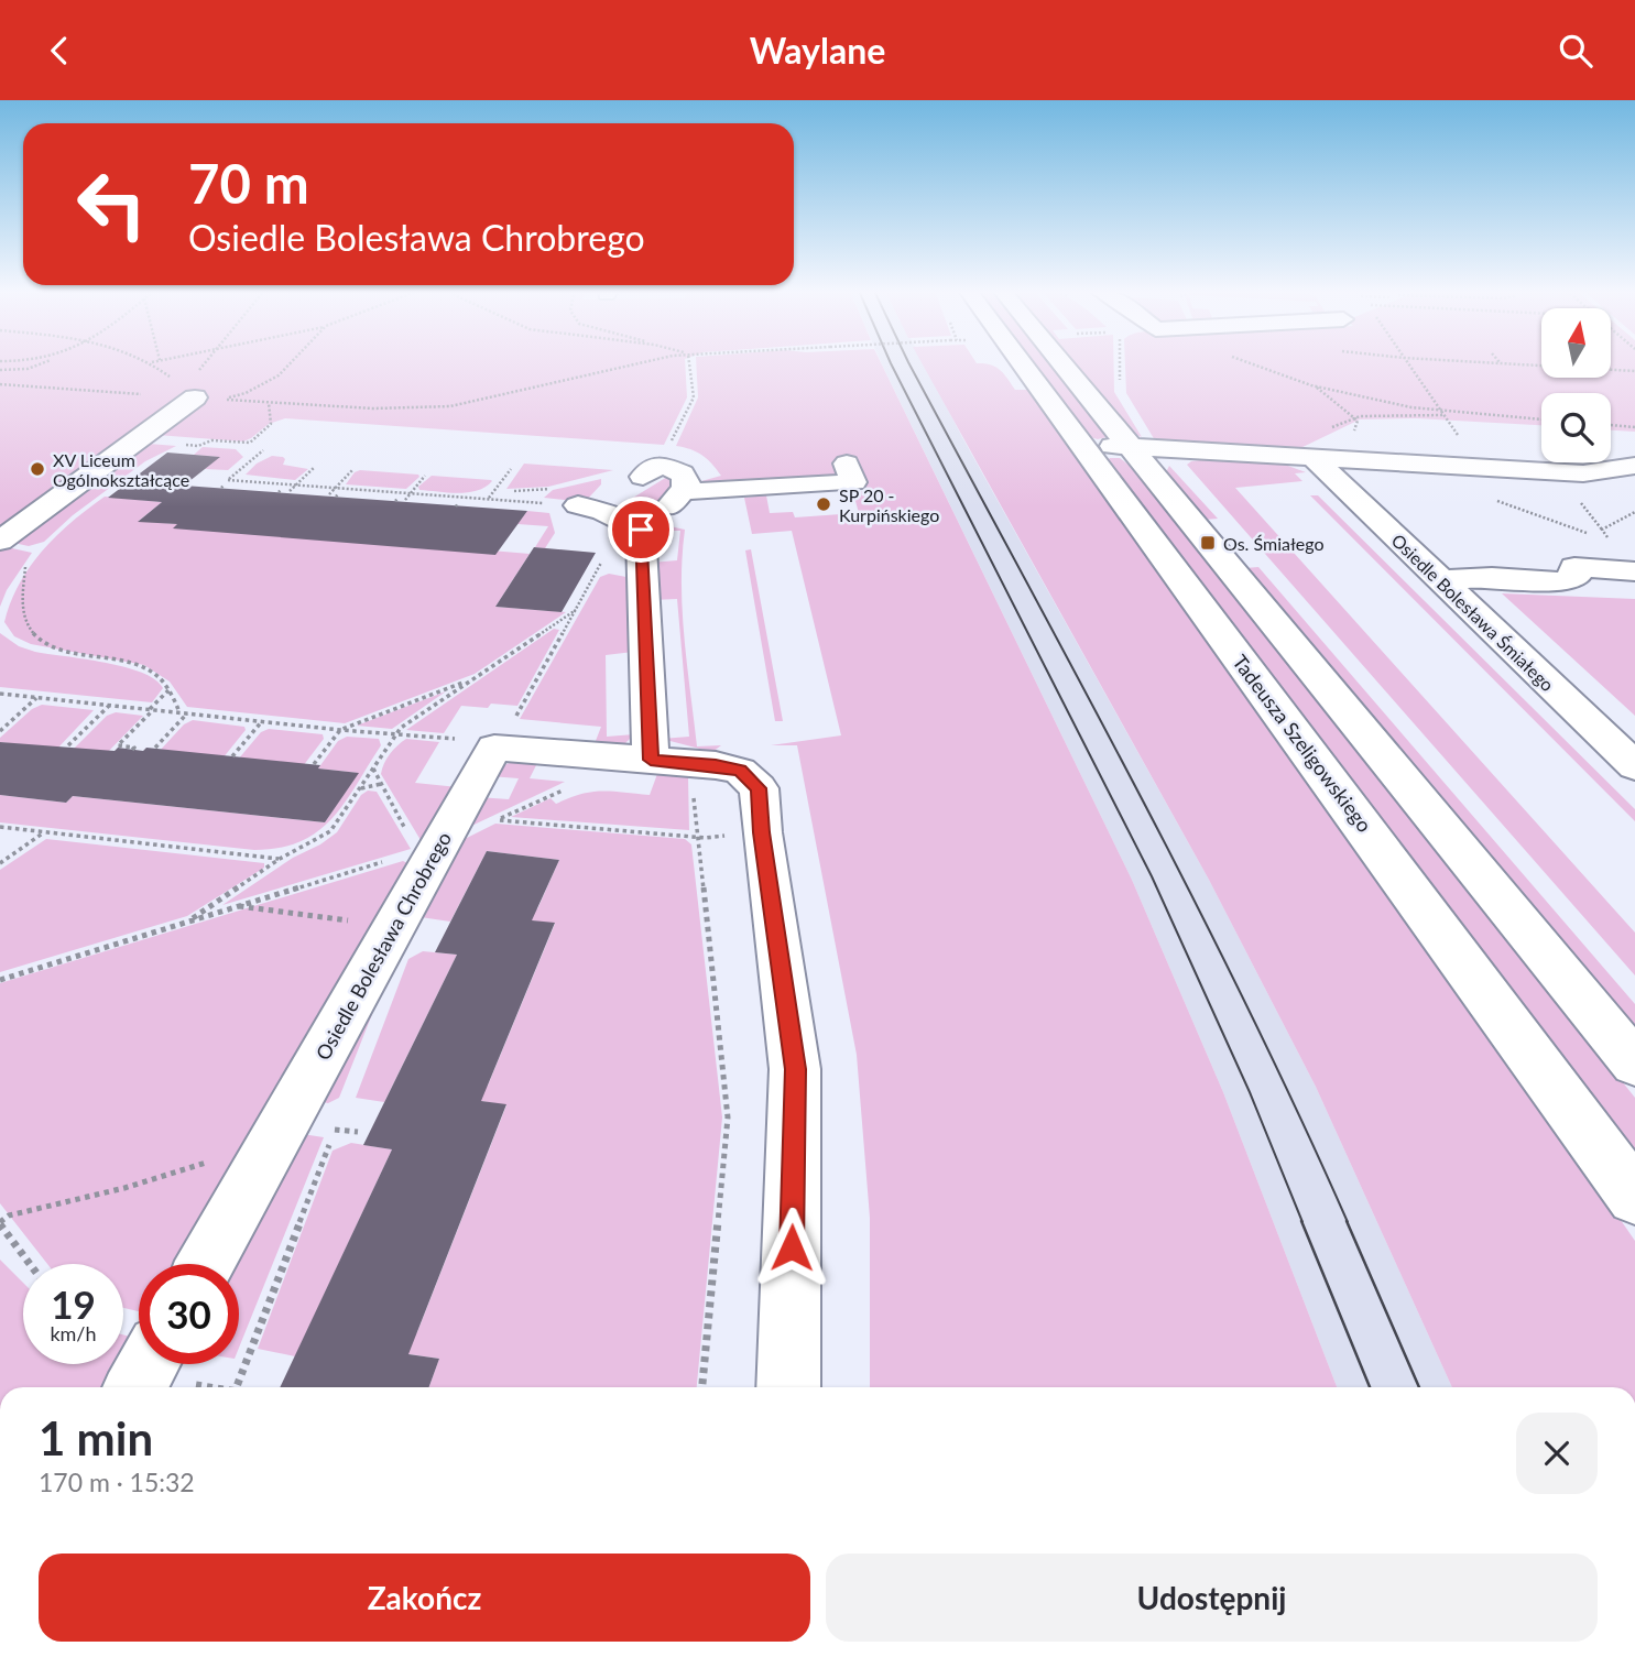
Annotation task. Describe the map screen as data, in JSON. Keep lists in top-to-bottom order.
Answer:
{
  "streets": {
    "street": ["Osiedle Bolesława Śmiałego", "Tadeusza Szeligowskiego", "Osiedle Bolesława Chrobrego"]
  },
  "places": {
    "other": ["XV Liceum Ogólnokształcące", "SP 20 - Kurpińskiego"],
    "transit": ["Os. Śmiałego"]
  },
  "north": "top",
  "page": {
    "header": "Waylane",
    "turn": ["70 m", "Osiedle Bolesława Chrobrego"],
    "speed": "19 km/h",
    "limit": "30",
    "heading": ["1 min", "170 m · 15:32"],
    "buttons": ["Zakończ", "Udostępnij"]
  }
}
